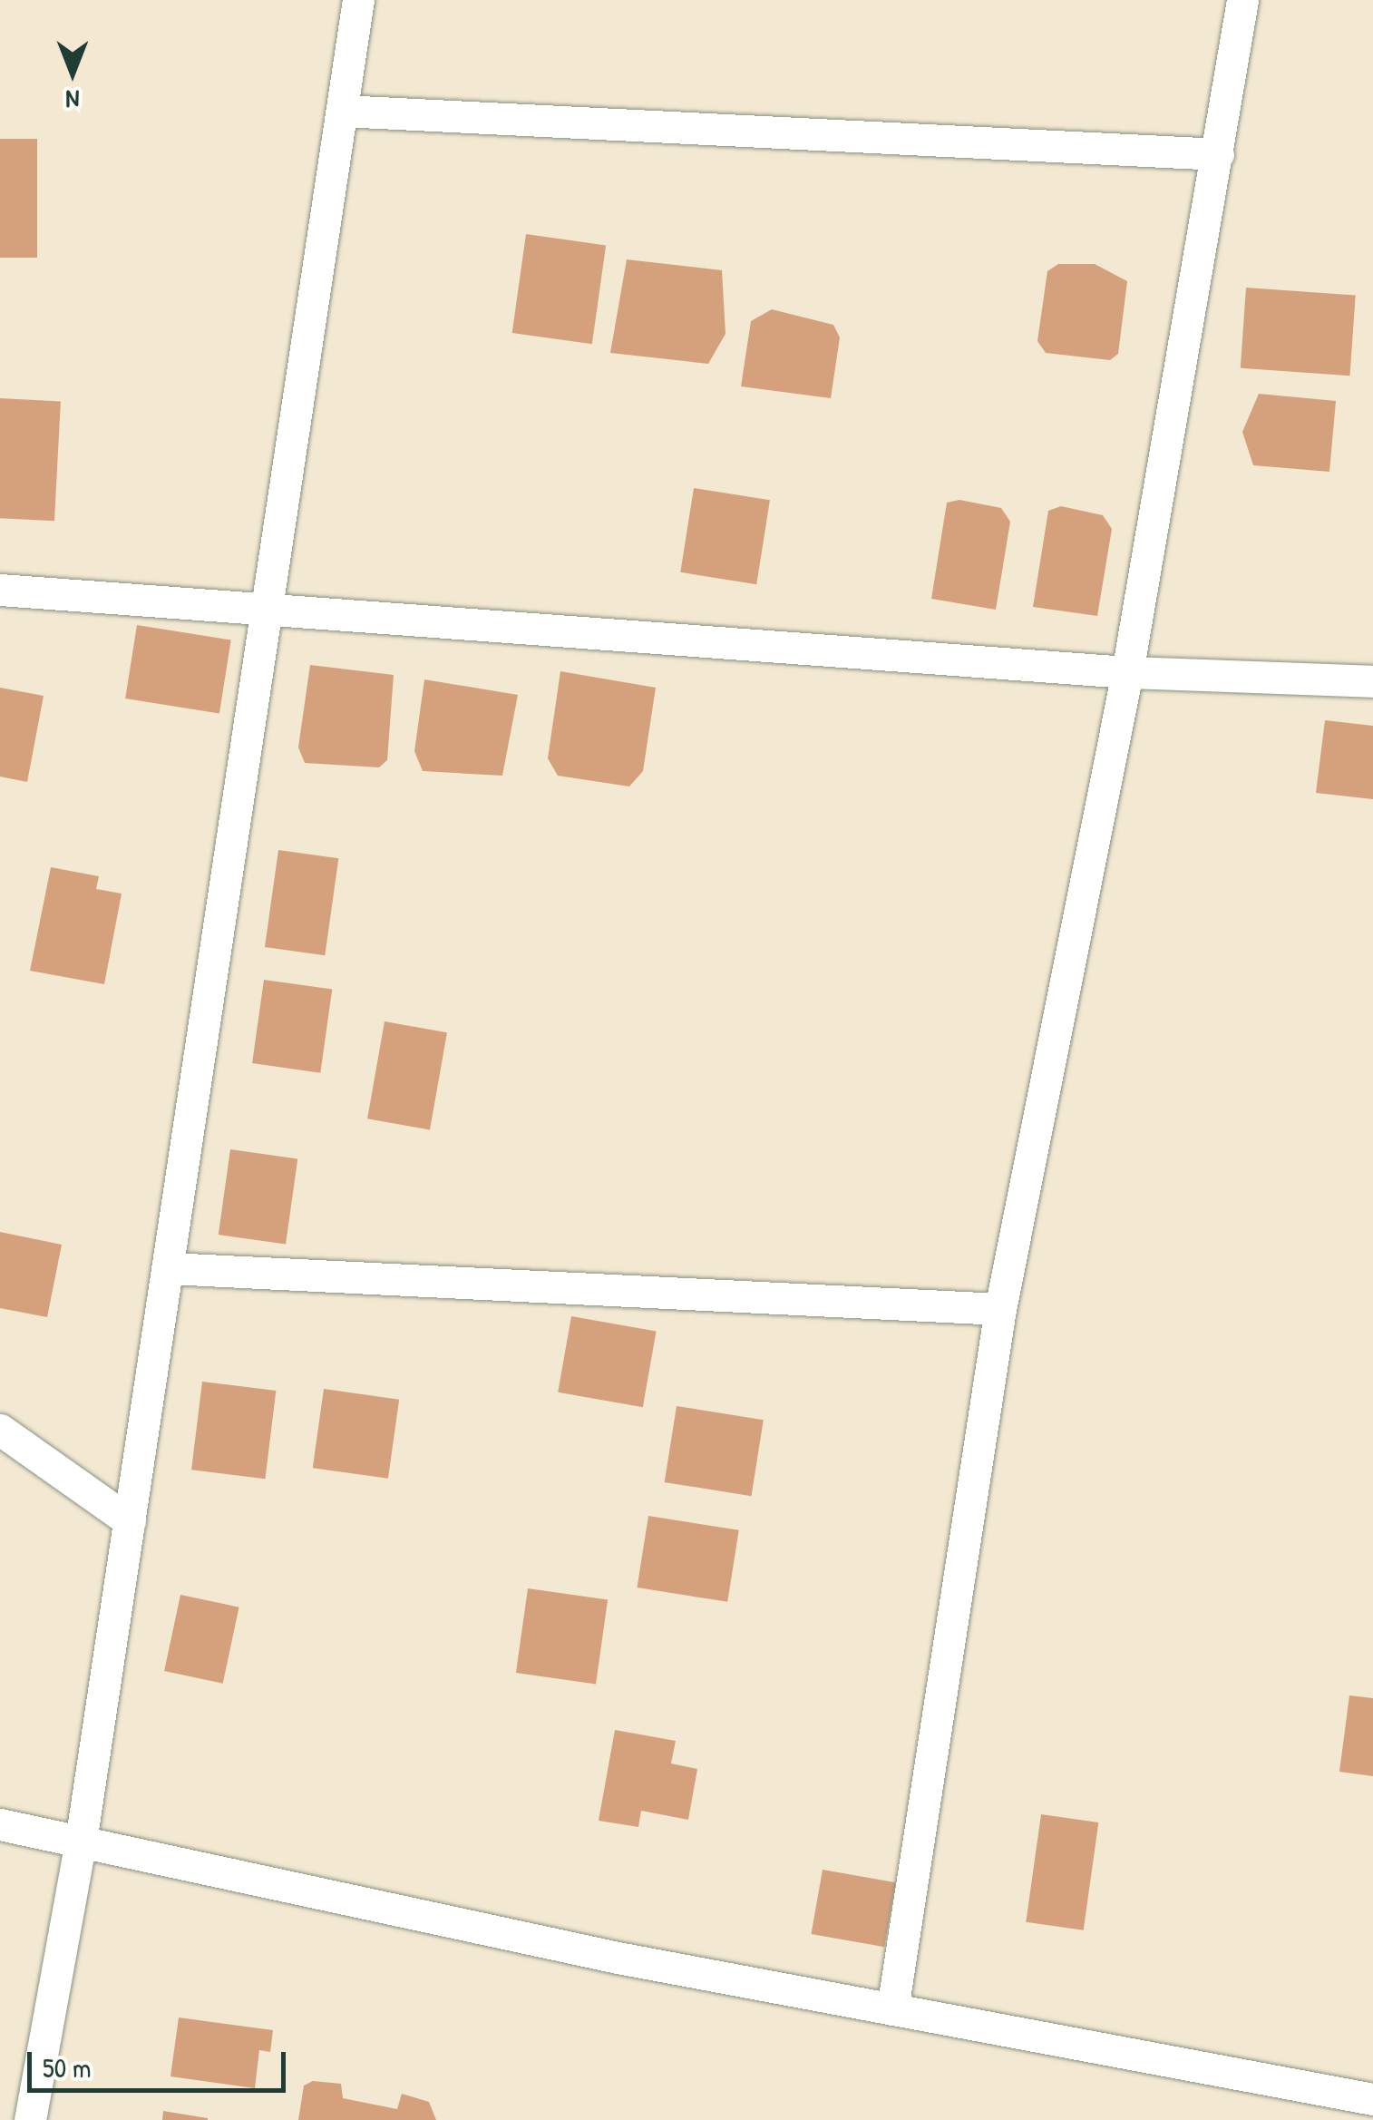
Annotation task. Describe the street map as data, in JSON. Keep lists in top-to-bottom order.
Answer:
{
  "scale_bar": "50 m",
  "north": "bottom"
}
